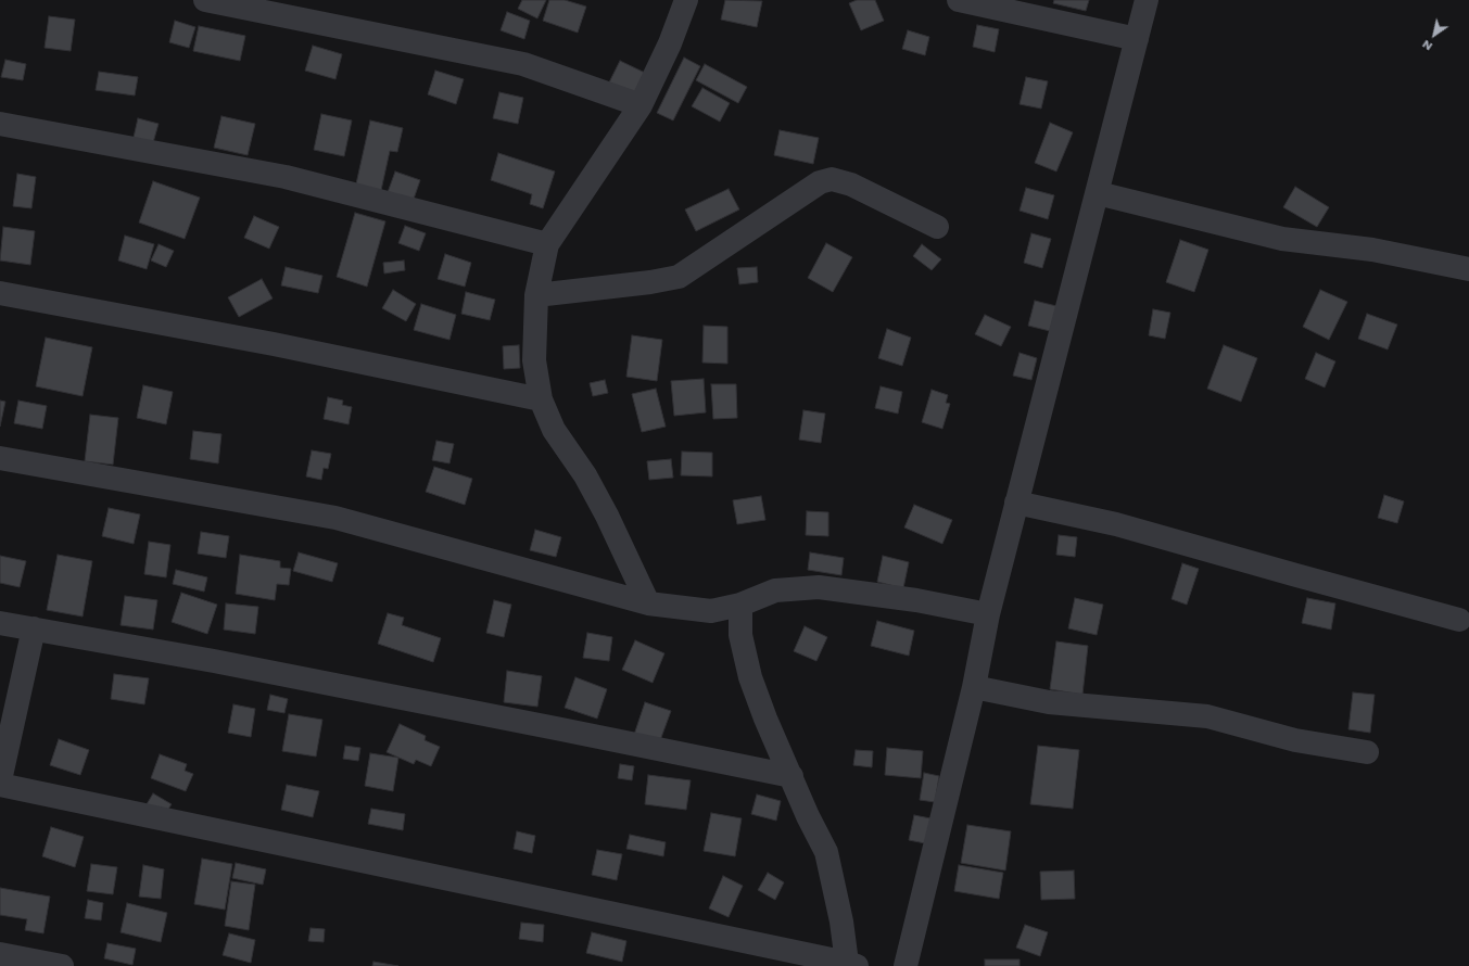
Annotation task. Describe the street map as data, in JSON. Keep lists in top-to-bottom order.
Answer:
{
  "north": "bottom left"
}
